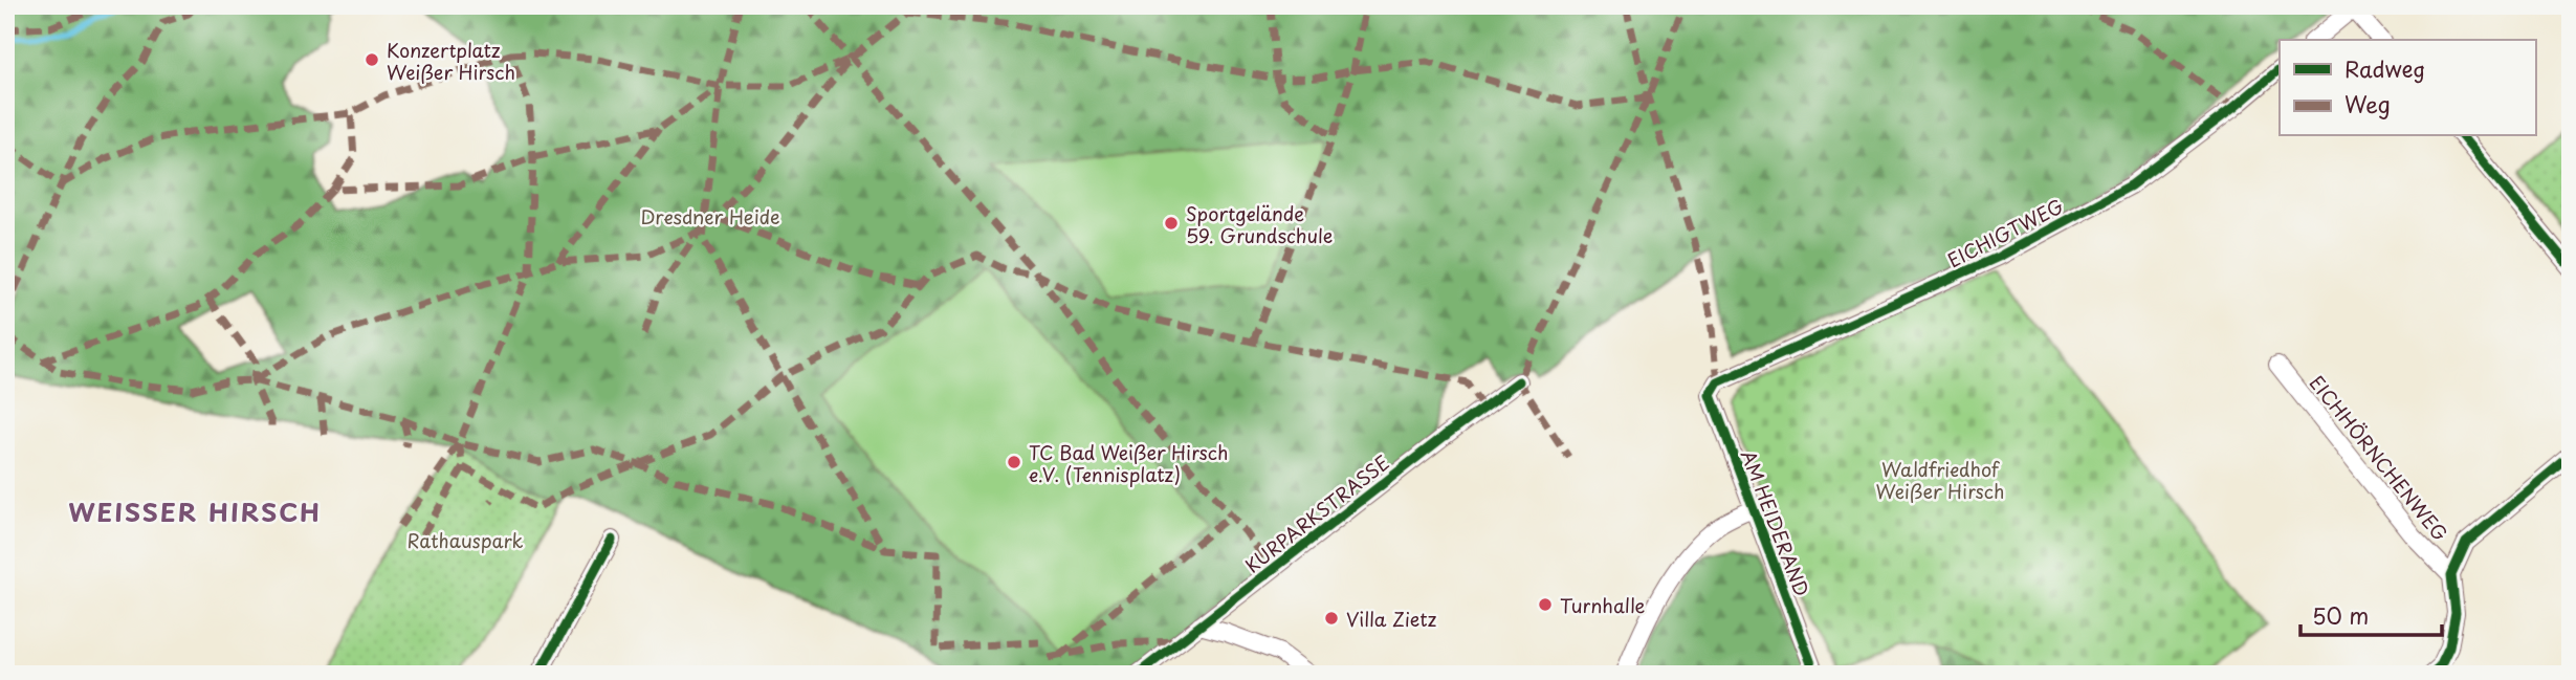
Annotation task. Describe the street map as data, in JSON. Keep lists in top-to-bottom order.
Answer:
{
  "streets": {
    "street": [
      "EICHIGTWEG",
      "EICHHÖRNCHENWEG",
      "KURPARKSTRASSE",
      "AM HEIDERAND"
    ]
  },
  "crossings": [
    ["EICHIGTWEG", "AM HEIDERAND"]
  ],
  "districts": ["WEISSER HIRSCH"],
  "parks": ["Dresdner Heide", "Waldfriedhof Weißer Hirsch", "Rathauspark"],
  "places": [
    "Konzertplatz Weißer Hirsch",
    "Sportgelände 59. Grundschule",
    "TC Bad Weißer Hirsch e.V. (Tennisplatz)",
    "Turnhalle",
    "Villa Zietz"
  ],
  "legend": ["Radweg", "Weg"],
  "scale_bar": "50 m"
}
